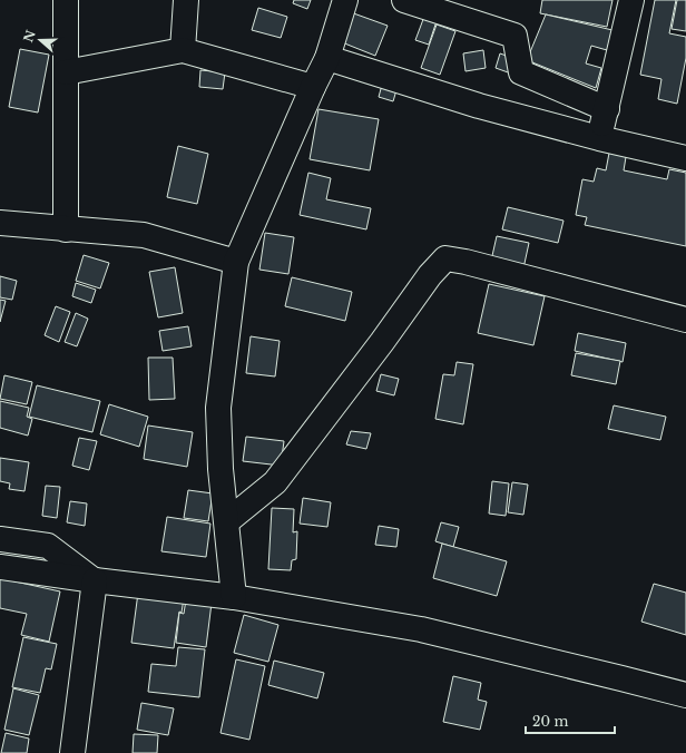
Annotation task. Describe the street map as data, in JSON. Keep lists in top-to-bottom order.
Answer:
{
  "scale_bar": "20 m",
  "north": "left"
}
